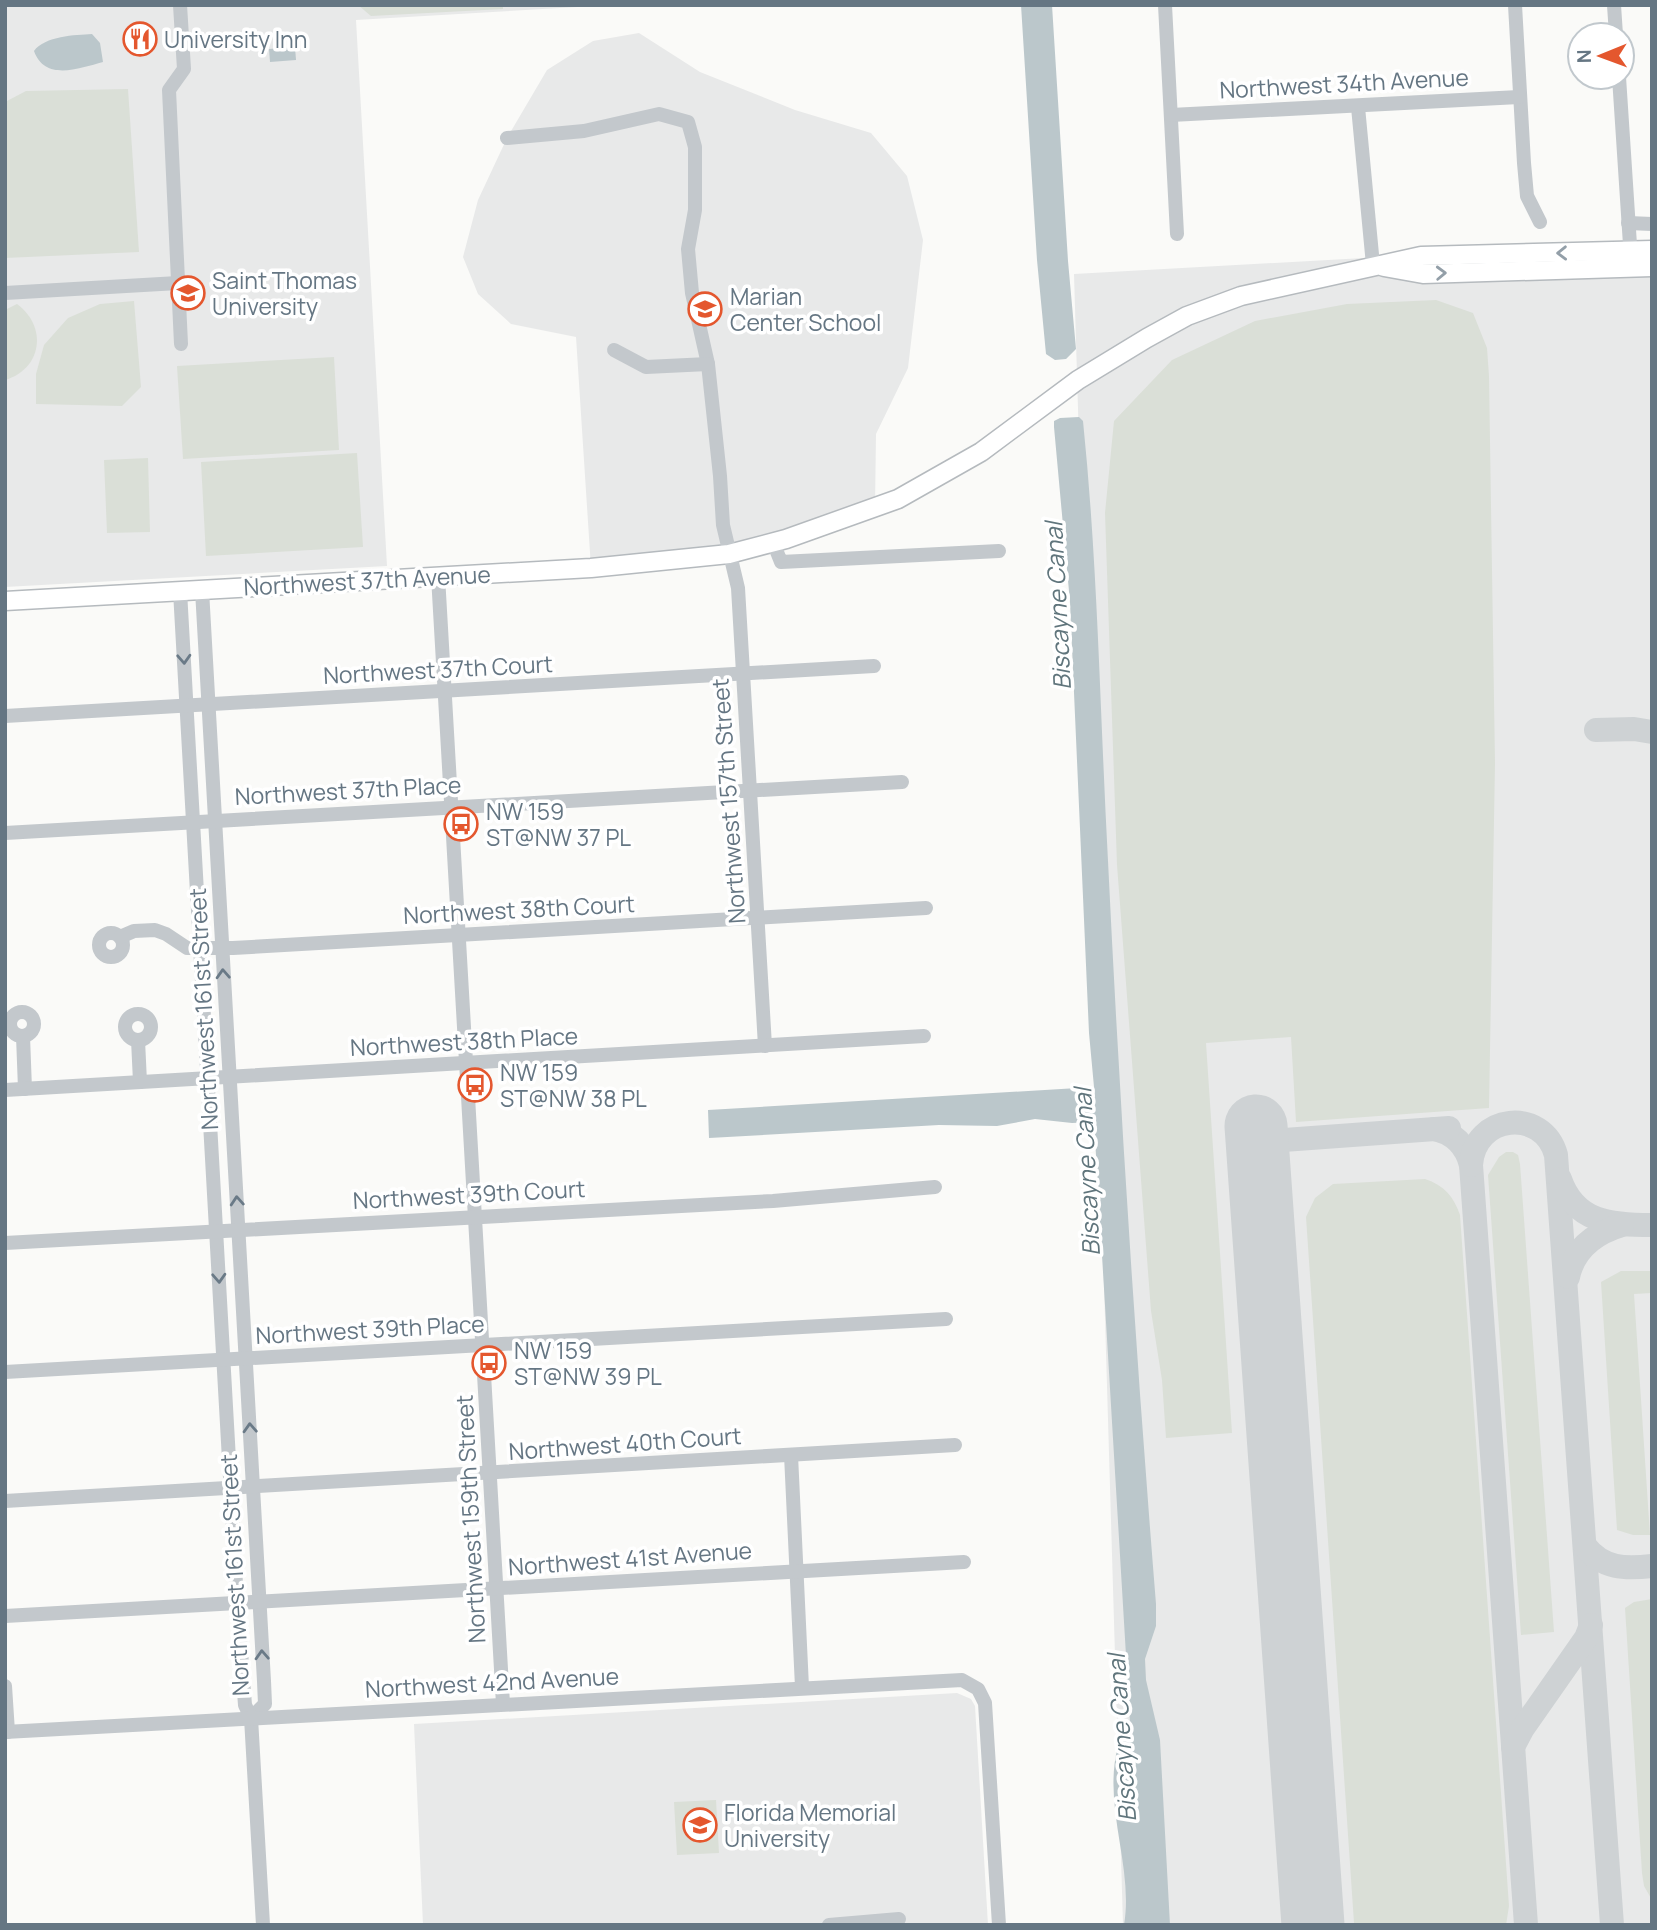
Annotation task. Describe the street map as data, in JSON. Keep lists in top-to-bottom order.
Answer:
{
  "streets": {
    "main road": ["Northwest 37th Avenue"],
    "street": [
      "Northwest 34th Avenue",
      "Northwest 37th Court",
      "Northwest 37th Place",
      "Northwest 157th Street",
      "Northwest 38th Court",
      "Northwest 161st Street",
      "Northwest 38th Place",
      "Northwest 39th Court",
      "Northwest 39th Place",
      "Northwest 40th Court",
      "Northwest 159th Street",
      "Northwest 41st Avenue",
      "Northwest 42nd Avenue"
    ]
  },
  "crossings": [
    ["Northwest 37th Avenue", "Northwest 157th Street"],
    ["Northwest 37th Avenue", "Northwest 161st Street"],
    ["Northwest 37th Avenue", "Northwest 159th Street"],
    ["Northwest 37th Court", "Northwest 157th Street"],
    ["Northwest 37th Court", "Northwest 161st Street"],
    ["Northwest 37th Court", "Northwest 159th Street"],
    ["Northwest 37th Place", "Northwest 157th Street"],
    ["Northwest 37th Place", "Northwest 161st Street"],
    ["Northwest 37th Place", "Northwest 159th Street"],
    ["Northwest 157th Street", "Northwest 38th Court"],
    ["Northwest 157th Street", "Northwest 38th Place"],
    ["Northwest 38th Court", "Northwest 161st Street"],
    ["Northwest 38th Court", "Northwest 159th Street"],
    ["Northwest 161st Street", "Northwest 38th Place"],
    ["Northwest 161st Street", "Northwest 39th Court"],
    ["Northwest 161st Street", "Northwest 39th Place"],
    ["Northwest 161st Street", "Northwest 40th Court"],
    ["Northwest 161st Street", "Northwest 41st Avenue"],
    ["Northwest 161st Street", "Northwest 42nd Avenue"],
    ["Northwest 38th Place", "Northwest 159th Street"],
    ["Northwest 39th Court", "Northwest 159th Street"],
    ["Northwest 39th Place", "Northwest 159th Street"],
    ["Northwest 40th Court", "Northwest 159th Street"],
    ["Northwest 159th Street", "Northwest 41st Avenue"],
    ["Northwest 159th Street", "Northwest 42nd Avenue"]
  ],
  "water": ["Biscayne Canal"],
  "places": {
    "restaurant": ["University Inn"],
    "school or university": ["Saint Thomas University", "Marian Center School", "Florida Memorial University"],
    "bus stop": ["NW 159 ST@NW 37 PL", "NW 159 ST@NW 38 PL", "NW 159 ST@NW 39 PL"]
  },
  "north": "left"
}
